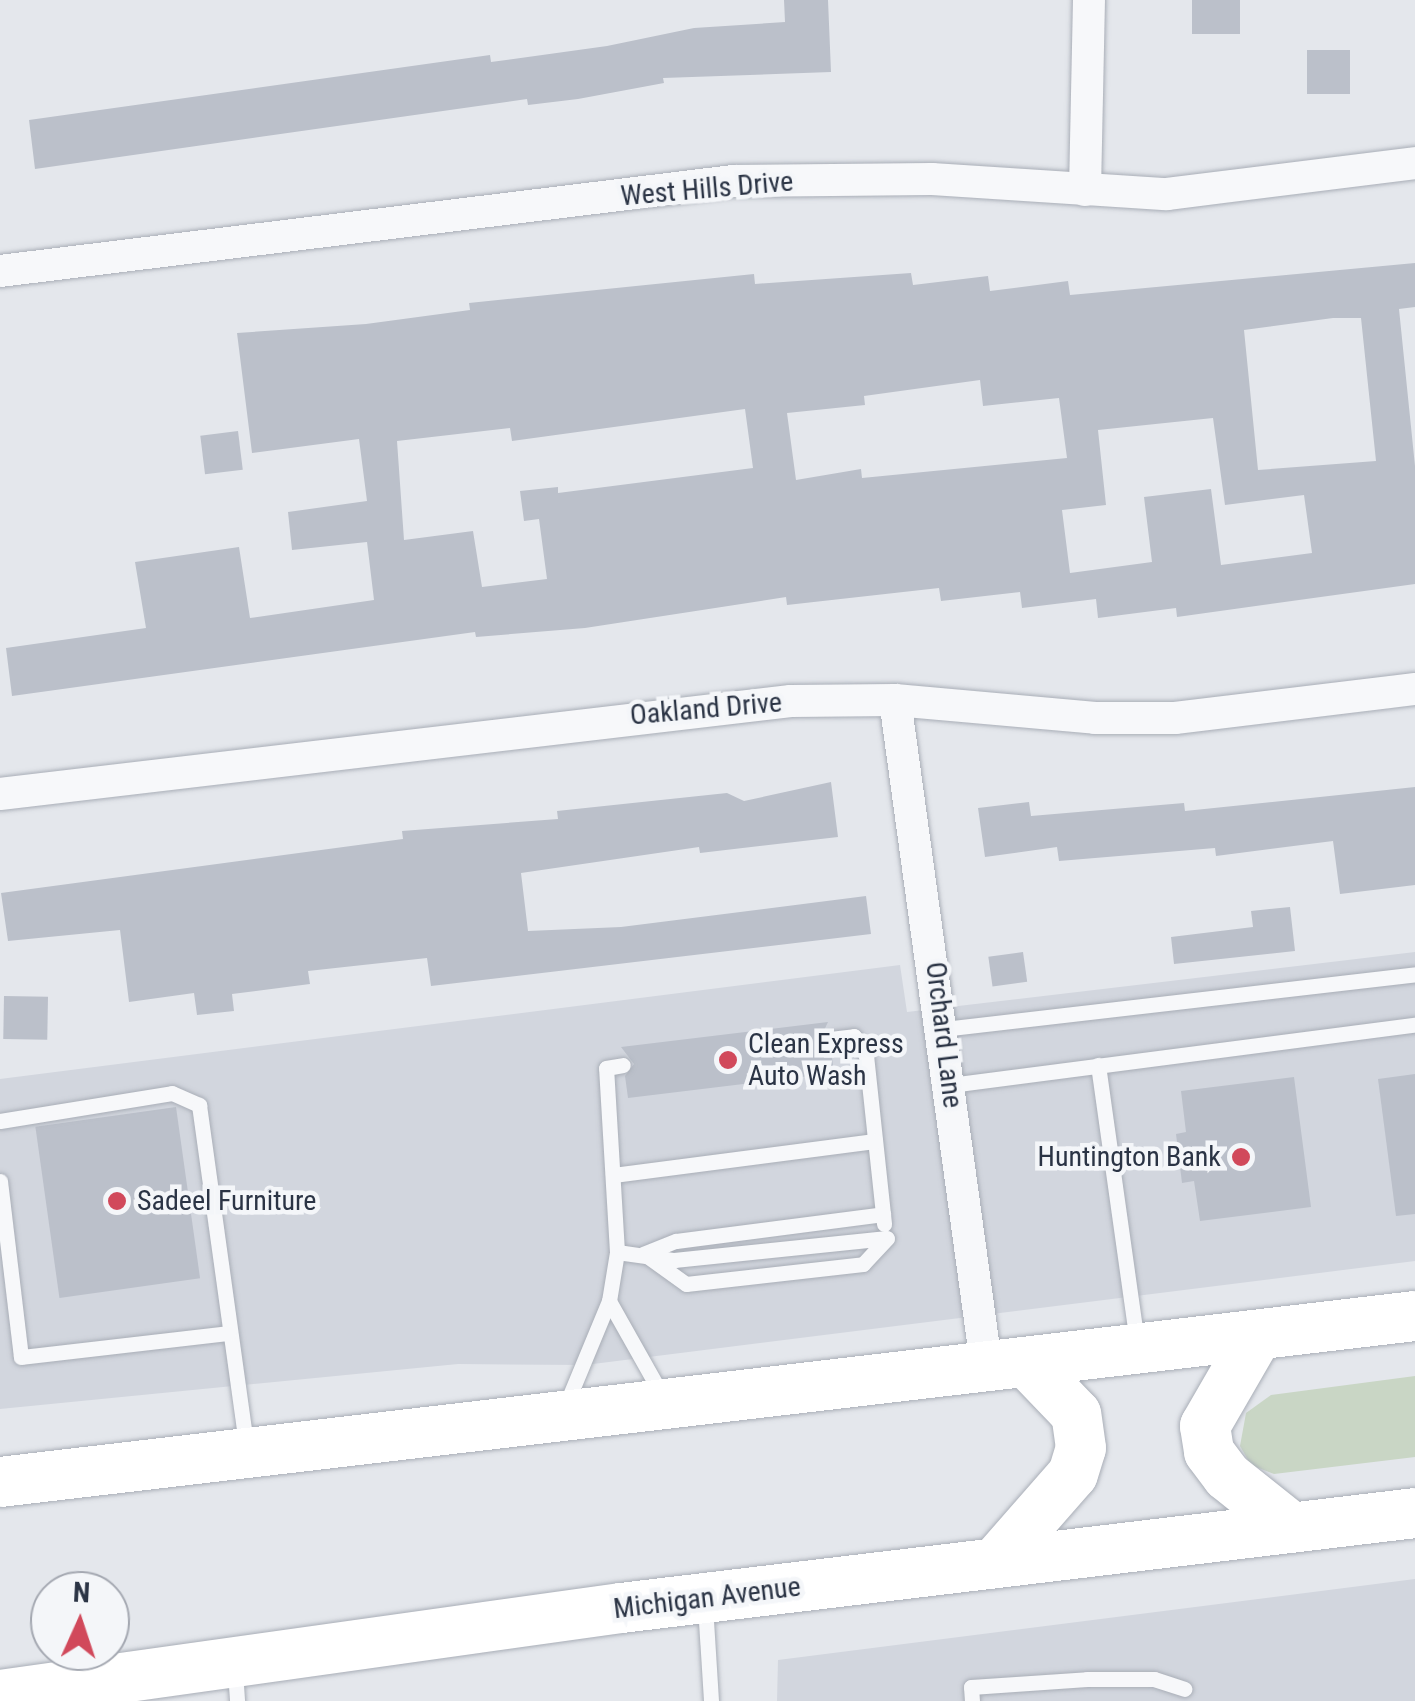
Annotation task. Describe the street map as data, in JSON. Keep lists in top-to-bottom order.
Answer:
{
  "streets": {
    "main road": ["Michigan Avenue"],
    "street": ["West Hills Drive", "Oakland Drive", "Orchard Lane"]
  },
  "crossings": [
    ["Oakland Drive", "Orchard Lane"]
  ],
  "places": ["Clean Express Auto Wash", "Huntington Bank", "Sadeel Furniture"],
  "north": "top"
}
